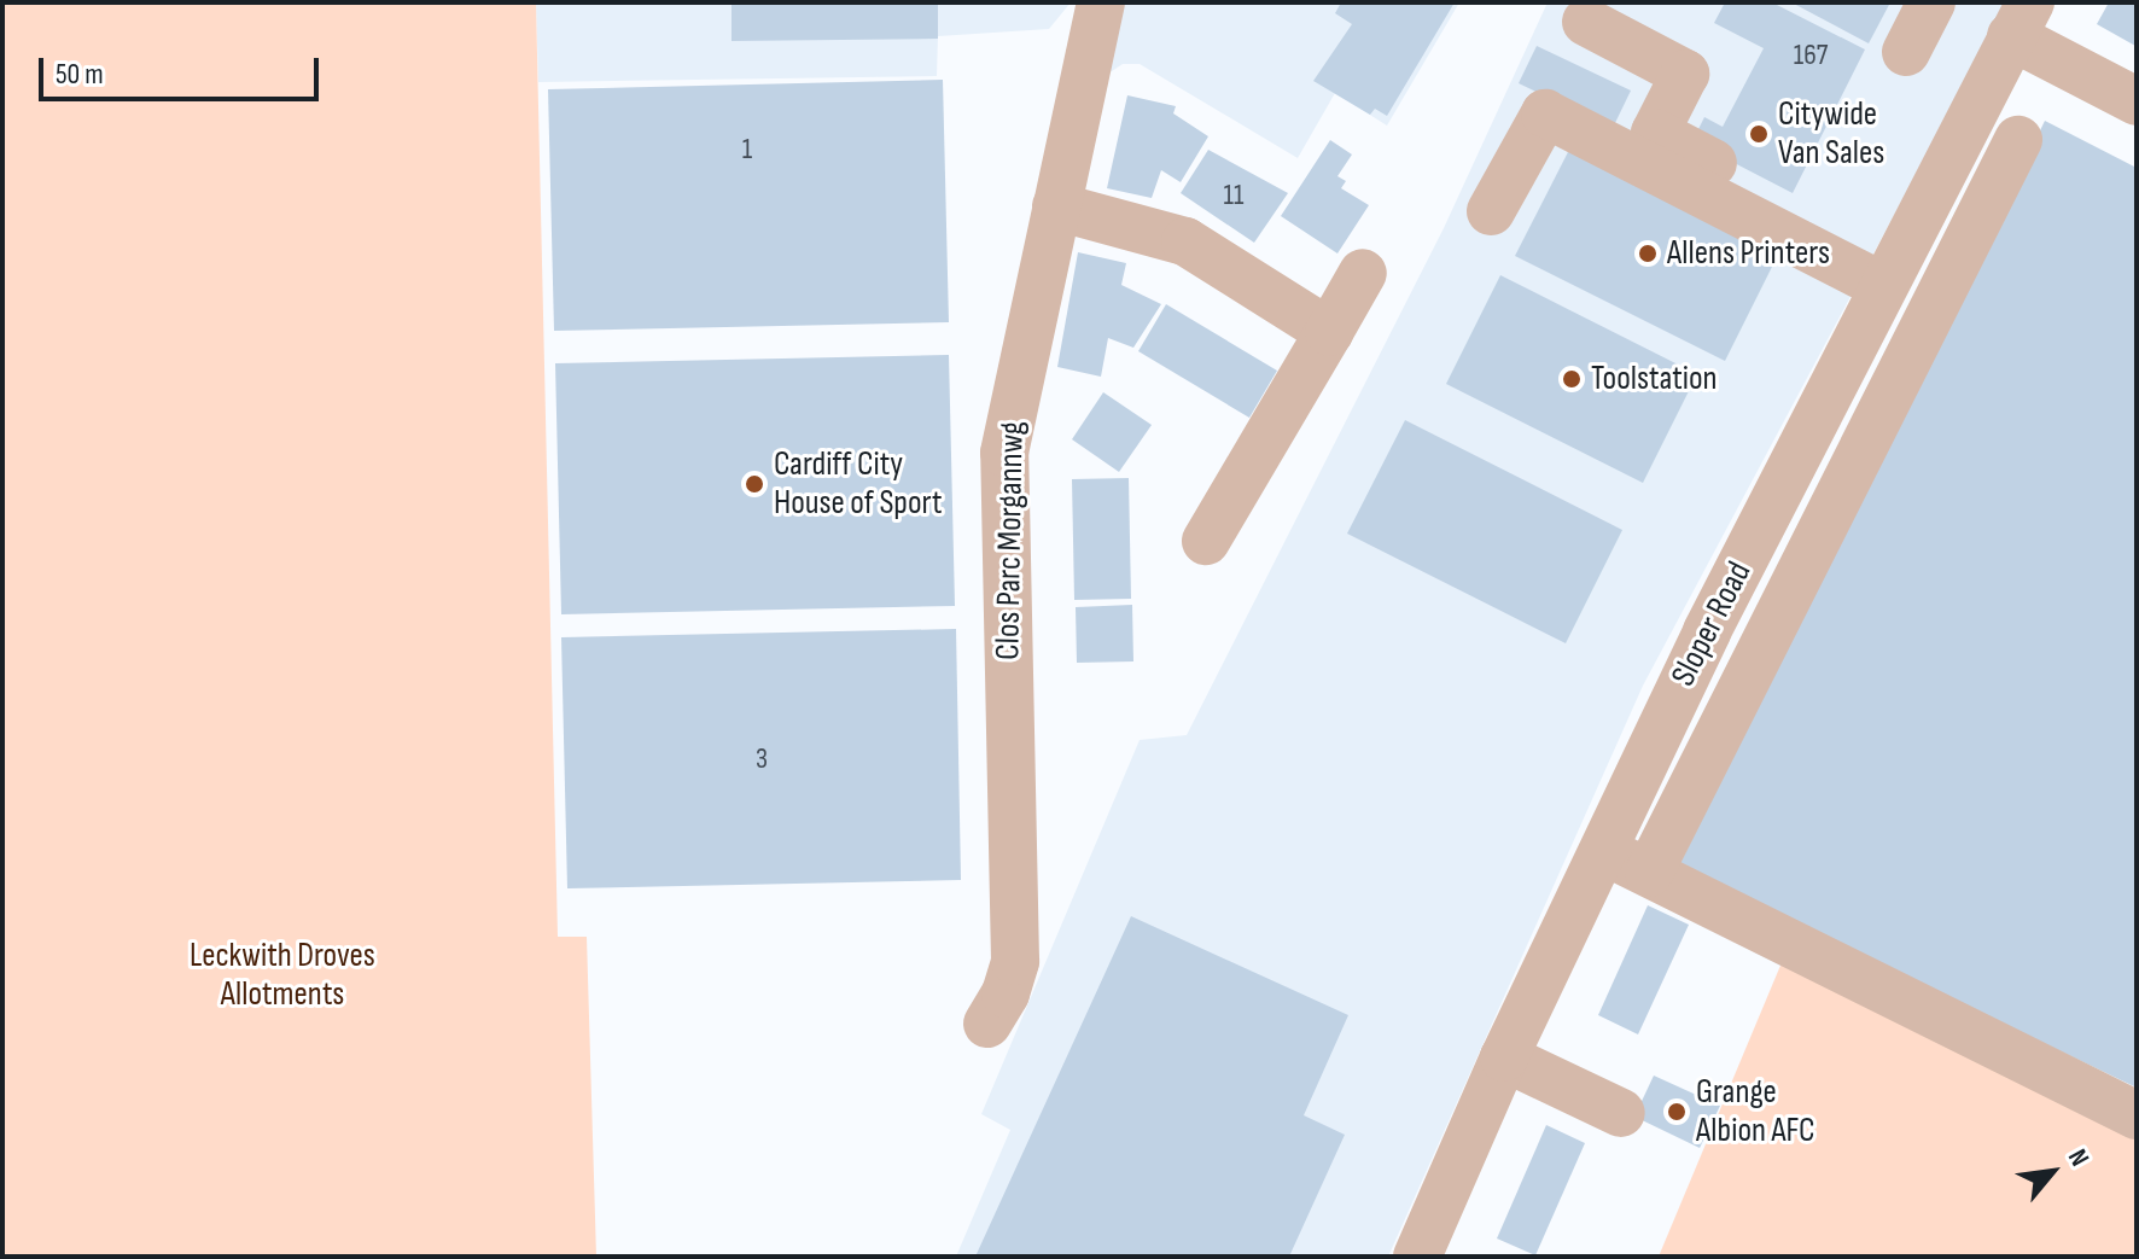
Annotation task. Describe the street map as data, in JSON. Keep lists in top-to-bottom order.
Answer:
{
  "streets": {
    "street": ["Clos Parc Morgannwg", "Sloper Road"]
  },
  "parks": ["Leckwith Droves Allotments"],
  "places": [
    "Citywide Van Sales",
    "Allens Printers",
    "Toolstation",
    "Cardiff City House of Sport",
    "Grange Albion AFC"
  ],
  "house_numbers": [
    "167",
    "1",
    "11",
    "3"
  ],
  "scale_bar": "50 m",
  "north": "top right"
}
